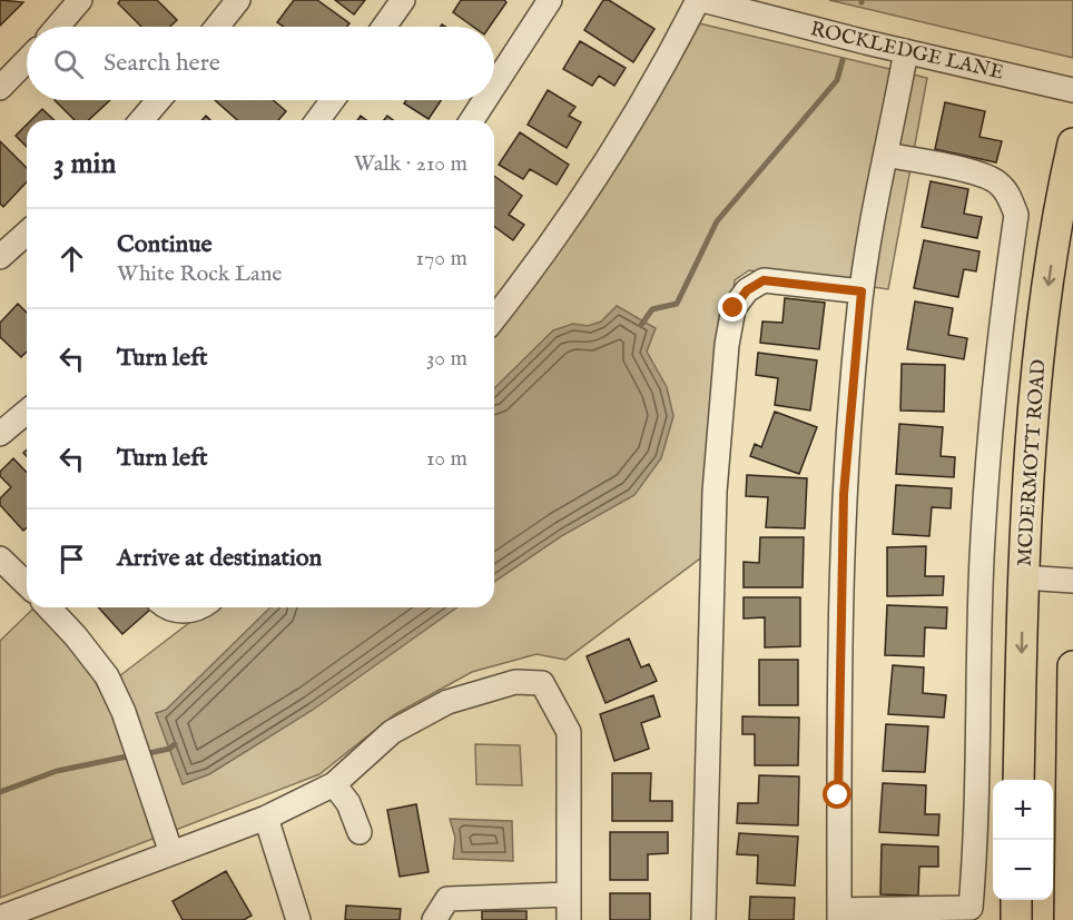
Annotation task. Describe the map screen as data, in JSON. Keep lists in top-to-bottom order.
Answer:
{
  "streets": {
    "main road": ["MCDERMOTT ROAD"],
    "street": ["ROCKLEDGE LANE"]
  },
  "one_way": ["MCDERMOTT ROAD"],
  "page": {
    "search": "Search here",
    "heading": ["3 min", "Walk · 210 m"],
    "list": [
      ["Continue", "White Rock Lane", "170 m"],
      ["Turn left", "30 m"],
      ["Turn left", "10 m"],
      "Arrive at destination"
    ],
    "map_buttons": ["+", "−"]
  }
}
